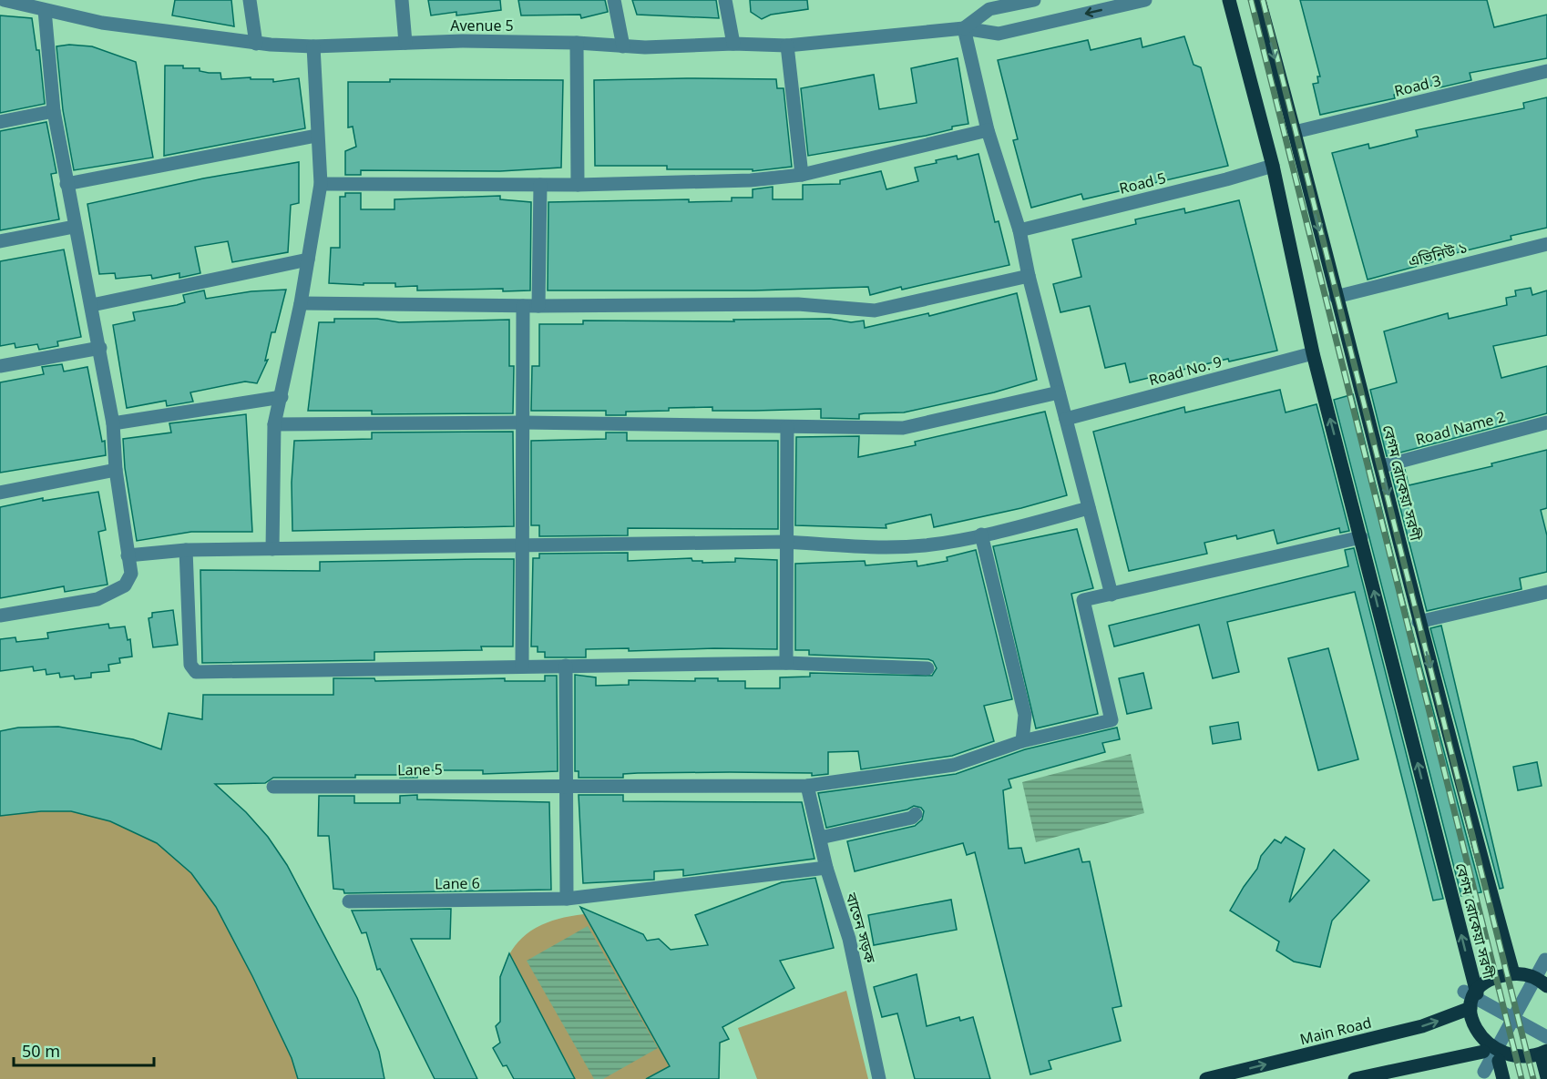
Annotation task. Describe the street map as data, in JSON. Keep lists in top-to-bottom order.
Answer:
{
  "streets": {
    "main road": ["বেগম রোকেয়া সরণী", "Main Road"],
    "street": [
      "Avenue 5",
      "Road 3",
      "Road 5",
      "এভিনিউ ১",
      "Road No. 9",
      "Road Name 2",
      "Lane 5",
      "Lane 6",
      "বাতেন সড়ক"
    ]
  },
  "crossings": [
    ["Road 3", "বেগম রোকেয়া সরণী"],
    ["Road 5", "বেগম রোকেয়া সরণী"],
    ["এভিনিউ ১", "বেগম রোকেয়া সরণী"],
    ["Road No. 9", "বেগম রোকেয়া সরণী"],
    ["Road Name 2", "বেগম রোকেয়া সরণী"],
    ["Lane 5", "বাতেন সড়ক"],
    ["Lane 6", "বাতেন সড়ক"]
  ],
  "scale_bar": "50 m"
}
